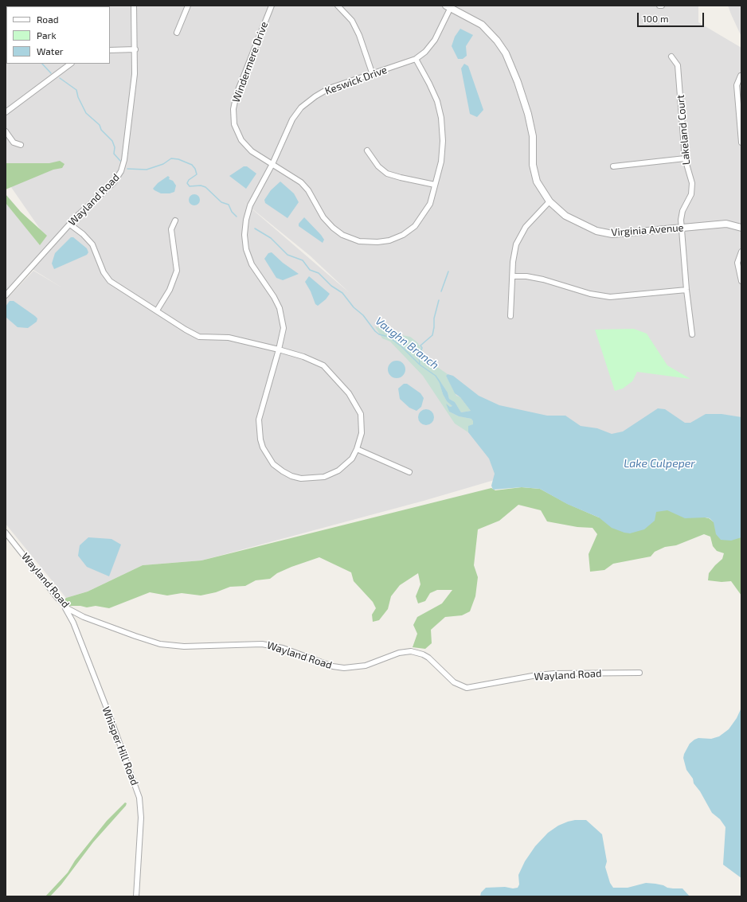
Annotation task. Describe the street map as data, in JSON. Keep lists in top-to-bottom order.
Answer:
{
  "streets": {
    "street": [
      "Windermere Drive",
      "Keswick Drive",
      "Lakeland Court",
      "Wayland Road",
      "Virginia Avenue",
      "Whisper Hill Road"
    ]
  },
  "crossings": [
    ["Windermere Drive", "Keswick Drive"],
    ["Keswick Drive", "Wayland Road"],
    ["Keswick Drive", "Virginia Avenue"],
    ["Lakeland Court", "Virginia Avenue"],
    ["Wayland Road", "Whisper Hill Road"]
  ],
  "water": ["Vaughn Branch", "Lake Culpeper"],
  "legend": ["Road", "Park", "Water"],
  "scale_bar": "100 m"
}
